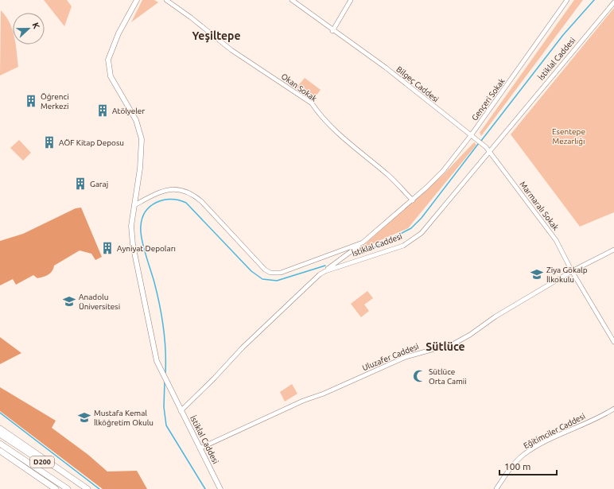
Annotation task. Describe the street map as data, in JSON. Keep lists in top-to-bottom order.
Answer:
{
  "streets": {
    "highway": ["D200"],
    "main road": ["İstiklal Caddesi"],
    "street": [
      "Bilgeç Caddesi",
      "Okan Sokak",
      "Gençeri Sokak",
      "Marmaralı Sokak",
      "Uluzafer Caddesi",
      "Eğitimciler Caddesi"
    ]
  },
  "crossings": [
    ["İstiklal Caddesi", "Bilgeç Caddesi"],
    ["İstiklal Caddesi", "Gençeri Sokak"],
    ["İstiklal Caddesi", "Marmaralı Sokak"],
    ["İstiklal Caddesi", "Uluzafer Caddesi"],
    ["Bilgeç Caddesi", "Gençeri Sokak"],
    ["Bilgeç Caddesi", "Marmaralı Sokak"],
    ["Okan Sokak", "Gençeri Sokak"],
    ["Marmaralı Sokak", "Uluzafer Caddesi"]
  ],
  "districts": ["Yeşiltepe", "Sütlüce"],
  "parks": ["Esentepe Mezarlığı"],
  "places": {
    "building": [
      "Öğrenci Merkezi",
      "Atölyeler",
      "AÖF Kitap Deposu",
      "Garaj",
      "Ayniyat Depoları"
    ],
    "school or university": ["Ziya Gökalp İlkokulu", "Anadolu Üniversitesi", "Mustafa Kemal İlköğretim Okulu"],
    "mosque": ["Sütlüce Orta Camii"]
  },
  "scale_bar": "100 m",
  "north": "right"
}
